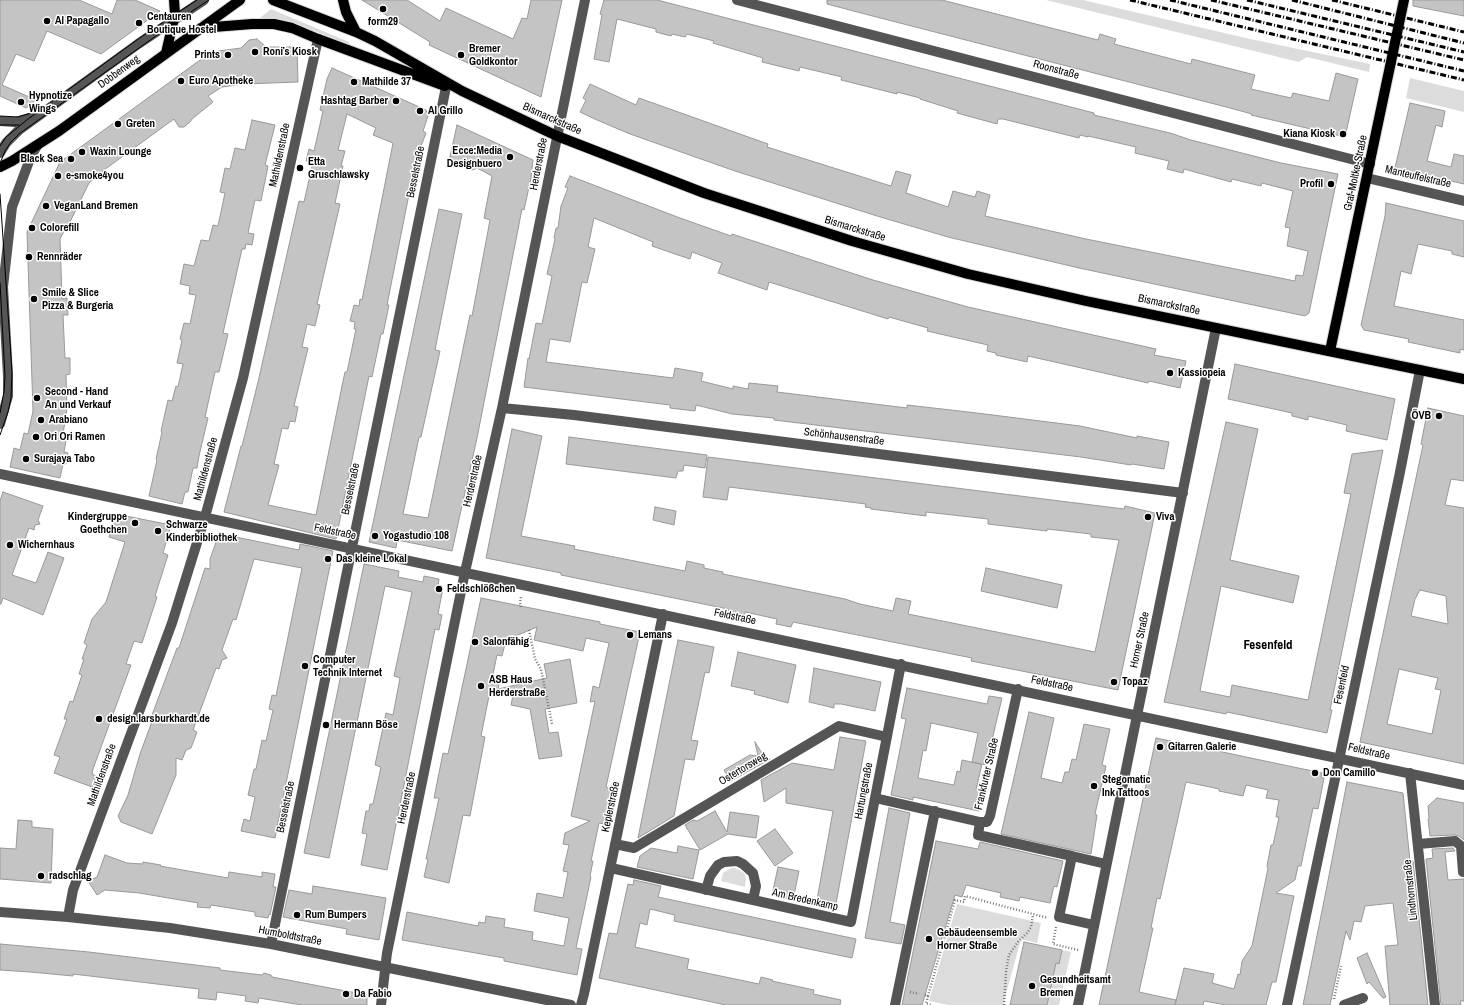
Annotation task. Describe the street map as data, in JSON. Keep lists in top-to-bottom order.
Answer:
{
  "streets": {
    "main road": ["Dobbenweg", "Bismarckstraße", "Graf-Moltke-Straße"],
    "street": [
      "Roonstraße",
      "Mathildenstraße",
      "Herderstraße",
      "Besselstraße",
      "Manteuffelstraße",
      "Schönhausenstraße",
      "Feldstraße",
      "Horner Straße",
      "Fesenfeld",
      "Ostertorsweg",
      "Frankfurter Straße",
      "Hartungstraße",
      "Keplerstraße",
      "Lindhornstraße",
      "Am Bredenkamp",
      "Humboldtstraße"
    ]
  },
  "crossings": [
    ["Roonstraße", "Graf-Moltke-Straße"],
    ["Bismarckstraße", "Herderstraße"],
    ["Bismarckstraße", "Graf-Moltke-Straße"],
    ["Bismarckstraße", "Horner Straße"],
    ["Bismarckstraße", "Fesenfeld"],
    ["Mathildenstraße", "Feldstraße"],
    ["Mathildenstraße", "Humboldtstraße"],
    ["Herderstraße", "Schönhausenstraße"],
    ["Herderstraße", "Feldstraße"],
    ["Herderstraße", "Humboldtstraße"],
    ["Besselstraße", "Feldstraße"],
    ["Besselstraße", "Humboldtstraße"],
    ["Graf-Moltke-Straße", "Manteuffelstraße"],
    ["Schönhausenstraße", "Horner Straße"],
    ["Feldstraße", "Horner Straße"],
    ["Feldstraße", "Fesenfeld"],
    ["Feldstraße", "Frankfurter Straße"],
    ["Feldstraße", "Hartungstraße"],
    ["Feldstraße", "Keplerstraße"],
    ["Feldstraße", "Lindhornstraße"],
    ["Ostertorsweg", "Hartungstraße"],
    ["Ostertorsweg", "Keplerstraße"],
    ["Frankfurter Straße", "Hartungstraße"],
    ["Hartungstraße", "Am Bredenkamp"],
    ["Keplerstraße", "Am Bredenkamp"]
  ],
  "districts": ["Fesenfeld"],
  "places": [
    "form29",
    "Al Papagallo",
    "Centauren Boutique Hostel",
    "Roniʼs Kiosk",
    "Prints",
    "Bremer Goldkontor",
    "Euro Apotheke",
    "Mathilde 37",
    "Hashtag Barber",
    "Hypnotize Wings",
    "Al Grillo",
    "Greten",
    "Kiana Kiosk",
    "Waxin Lounge",
    "Ecce:Media Designbuero",
    "Black Sea",
    "Etta Gruschlawsky",
    "e-smoke4you",
    "Profil",
    "VeganLand Bremen",
    "Colorefill",
    "Rennräder",
    "Smile & Slice Pizza & Burgeria",
    "Kassiopeia",
    "Second - Hand An und Verkauf",
    "ÖVB",
    "Arabiano",
    "Ori Ori Ramen",
    "Surajaya Tabo",
    "Viva",
    "Kindergruppe Goethchen",
    "Schwarze Kinderbibliothek",
    "Yogastudio 108",
    "Wichernhaus",
    "Das kleine Lokal",
    "Feldschlößchen",
    "Lemans",
    "Salonfähig",
    "Computer Technik Internet",
    "Topaz",
    "ASB Haus Herderstraße",
    "design.larsburkhardt.de",
    "Hermann Böse",
    "Gitarren Galerie",
    "Don Camillo",
    "Stegomatic Ink Tattoos",
    "radschlag",
    "Rum Bumpers",
    "Gebäudeensemble Horner Straße",
    "Gesundheitsamt Bremen",
    "Da Fabio"
  ]
}
